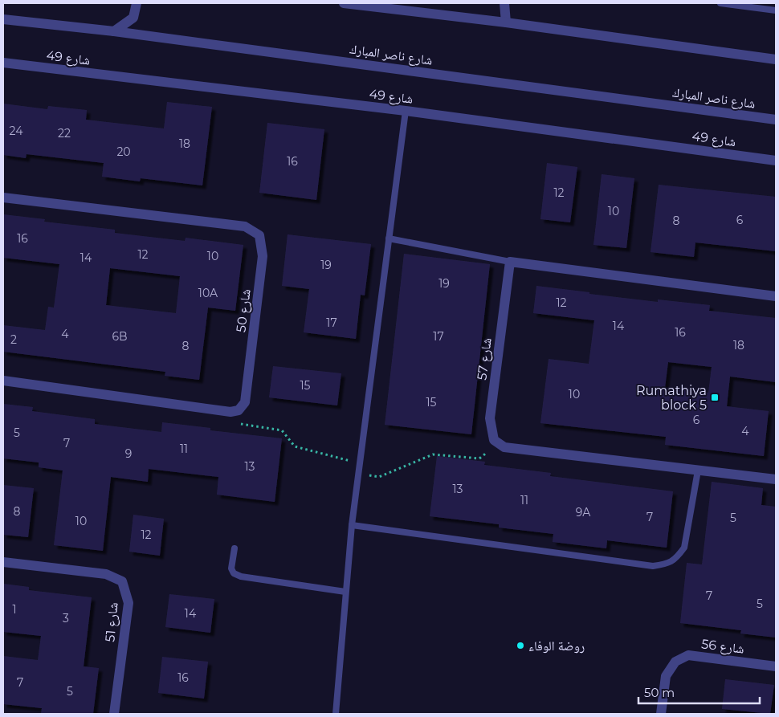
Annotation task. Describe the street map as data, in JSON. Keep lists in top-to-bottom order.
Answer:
{
  "streets": {
    "street": [
      "شارع ناصر المبارك",
      "شارع 49",
      "شارع 50",
      "شارع 57",
      "شارع 51",
      "شارع 56"
    ]
  },
  "places": {
    "transit": ["Rumathiya block 5"],
    "other": ["روضة الوفاء"]
  },
  "house_numbers": [
    "24",
    "22",
    "18",
    "20",
    "16",
    "12",
    "10",
    "6",
    "8",
    "16",
    "12",
    "10",
    "14",
    "19",
    "19",
    "10A",
    "12",
    "17",
    "14",
    "16",
    "4",
    "6B",
    "17",
    "2",
    "18",
    "8",
    "15",
    "10",
    "15",
    "6",
    "4",
    "5",
    "7",
    "11",
    "9",
    "13",
    "13",
    "11",
    "8",
    "9A",
    "7",
    "5",
    "10",
    "12",
    "7",
    "5",
    "1",
    "14",
    "3",
    "16",
    "7",
    "5"
  ],
  "scale_bar": "50 m"
}
